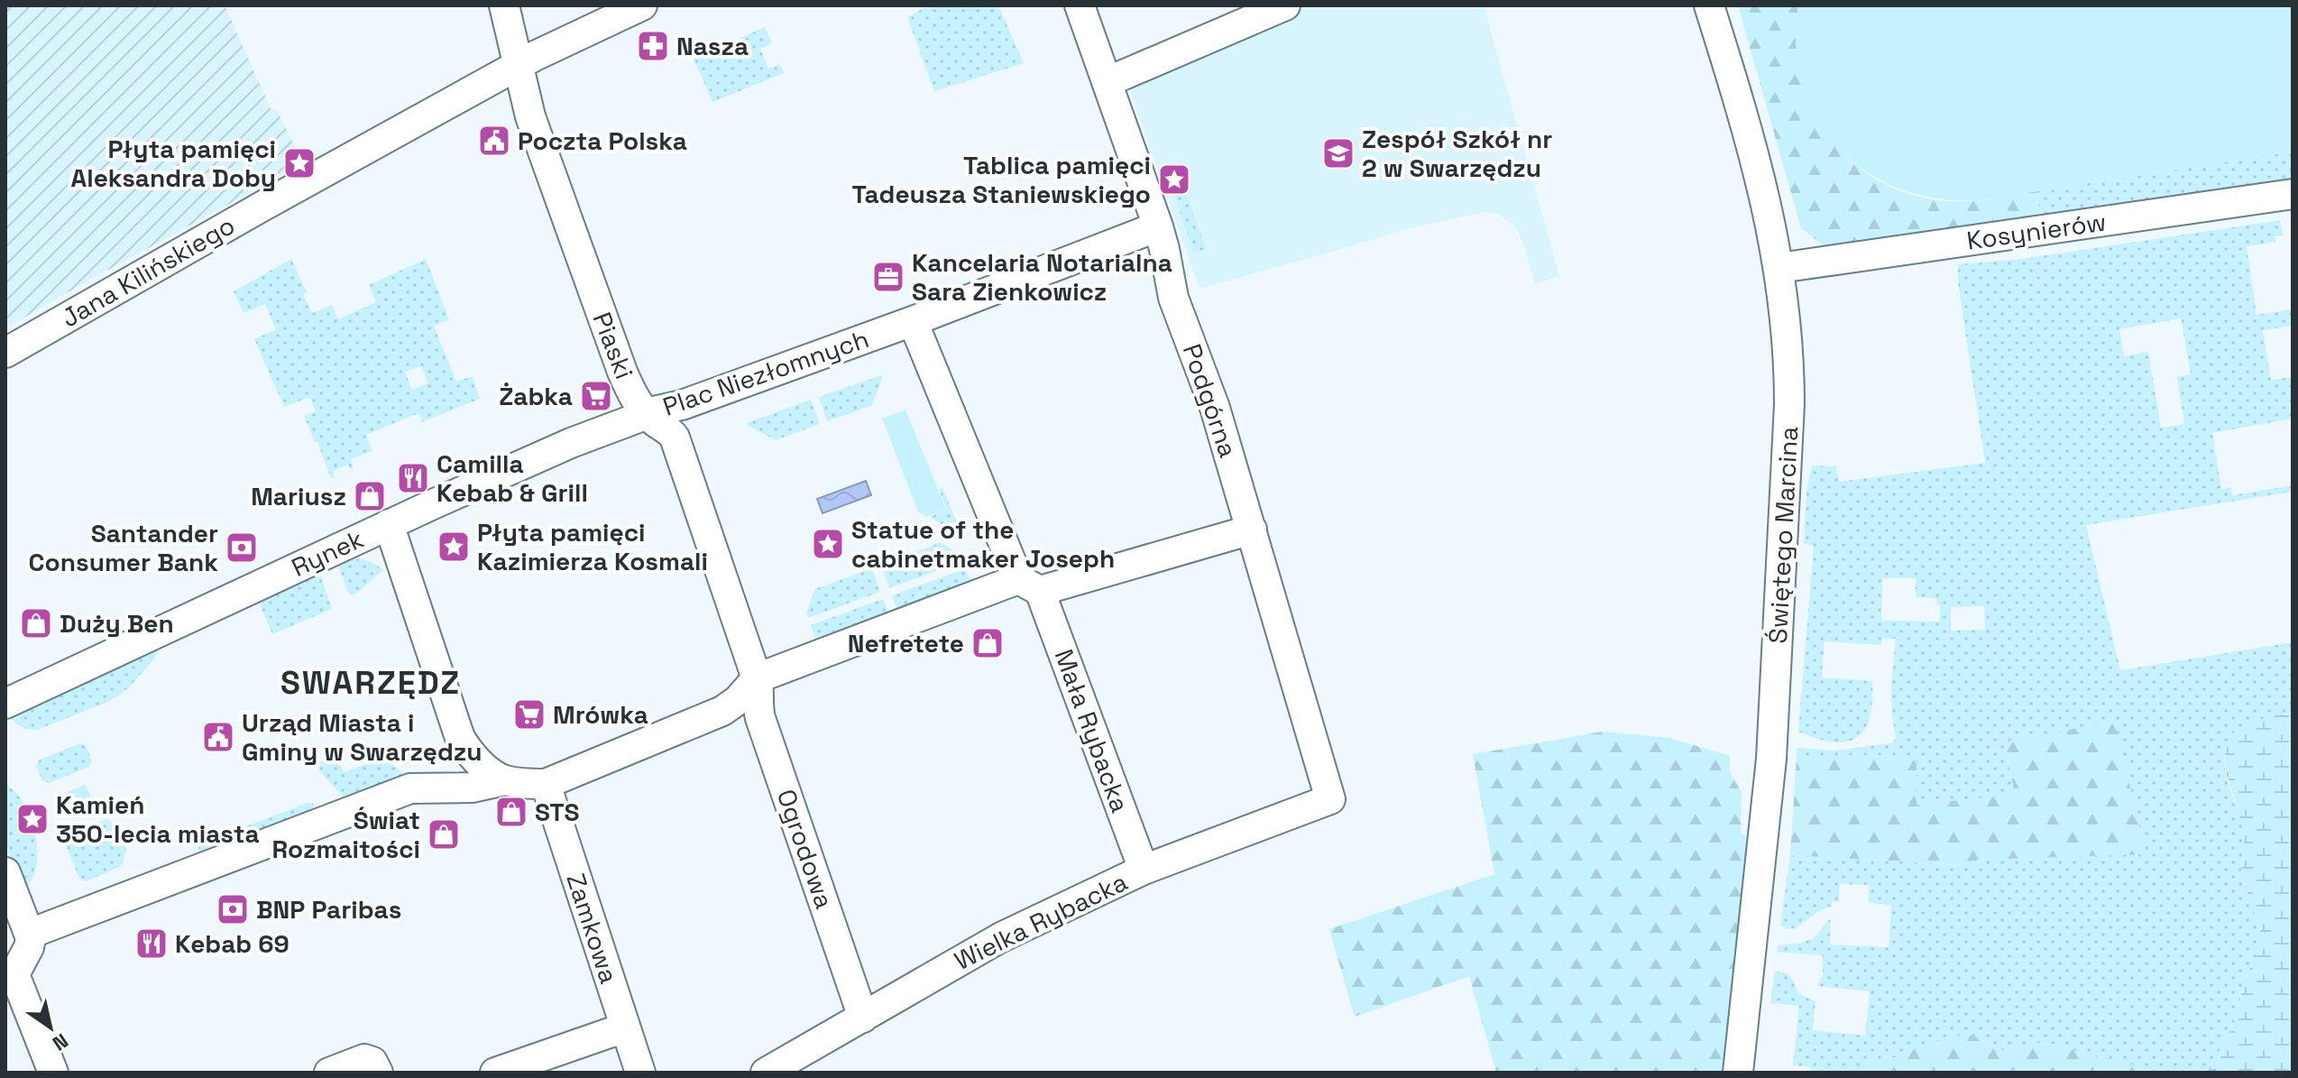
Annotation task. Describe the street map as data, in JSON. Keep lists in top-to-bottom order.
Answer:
{
  "streets": {
    "street": [
      "Kosynierów",
      "Jana Kilińskiego",
      "Piaski",
      "Plac Niezłomnych",
      "Podgórna",
      "Świętego Marcina",
      "Rynek",
      "Mała Rybacka",
      "Ogrodowa",
      "Wielka Rybacka",
      "Zamkowa"
    ]
  },
  "crossings": [
    ["Kosynierów", "Świętego Marcina"],
    ["Jana Kilińskiego", "Piaski"],
    ["Piaski", "Plac Niezłomnych"],
    ["Plac Niezłomnych", "Podgórna"],
    ["Plac Niezłomnych", "Ogrodowa"],
    ["Podgórna", "Wielka Rybacka"],
    ["Mała Rybacka", "Wielka Rybacka"],
    ["Ogrodowa", "Wielka Rybacka"]
  ],
  "districts": ["SWARZĘDZ"],
  "places": {
    "pharmacy": ["Nasza"],
    "public building": ["Poczta Polska", "Urząd Miasta i Gminy w Swarzędzu"],
    "school or university": ["Zespół Szkół nr 2 w Swarzędzu"],
    "place": [
      "Płyta pamięci Aleksandra Doby",
      "Tablica pamięci Tadeusza Staniewskiego",
      "Statue of the cabinetmaker Joseph",
      "Płyta pamięci Kazimierza Kosmali",
      "Kamień 350-lecia miasta"
    ],
    "office": ["Kancelaria Notarialna Sara Zienkowicz"],
    "supermarket": ["Żabka", "Mrówka"],
    "restaurant": ["Camilla Kebab & Grill", "Kebab 69"],
    "shop": [
      "Mariusz",
      "Duży Ben",
      "Nefretete",
      "STS",
      "Świat Rozmaitości"
    ],
    "bank": ["Santander Consumer Bank", "BNP Paribas"]
  },
  "north": "bottom right"
}
